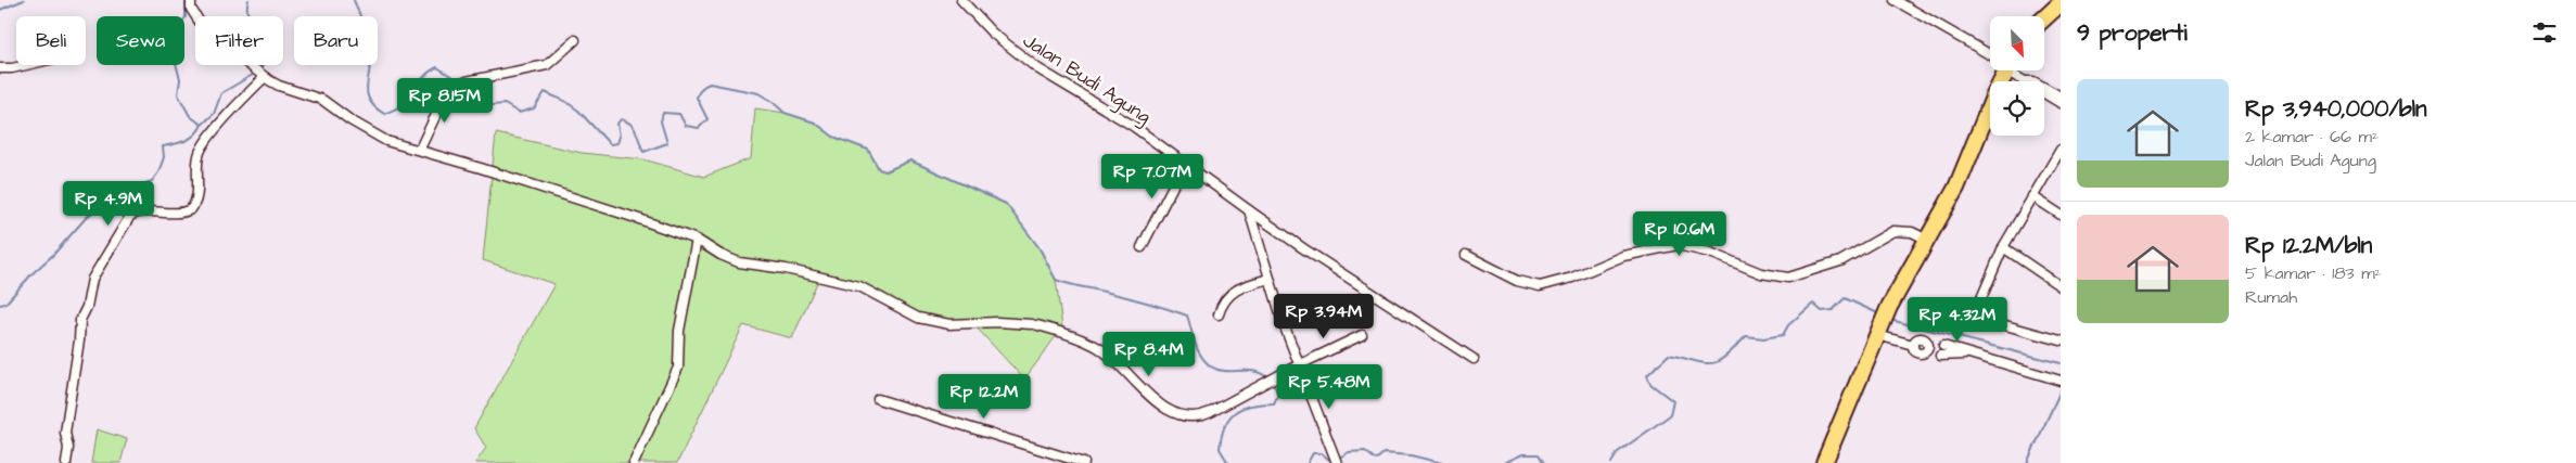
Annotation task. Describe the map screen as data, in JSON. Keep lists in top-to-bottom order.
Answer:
{
  "streets": {
    "street": ["Jalan Budi Agung"]
  },
  "north": "bottom right",
  "page": {
    "heading": "9 properti",
    "chip": [
      "Beli",
      "Sewa",
      "Filter",
      "Baru"
    ],
    "list": [
      {
        "name": "Rp 3,940,000/bln",
        "note": "2 kamar · 66 m² · Jalan Budi Agung"
      },
      {
        "name": "Rp 12.2M/bln",
        "note": "5 kamar · 183 m² · Rumah"
      }
    ],
    "price": [
      "Rp 8.15M",
      "Rp 7.07M",
      "Rp 4.9M",
      "Rp 10.6M",
      "Rp 3.94M",
      "Rp 4.32M",
      "Rp 8.4M",
      "Rp 5.48M",
      "Rp 12.2M"
    ]
  }
}
